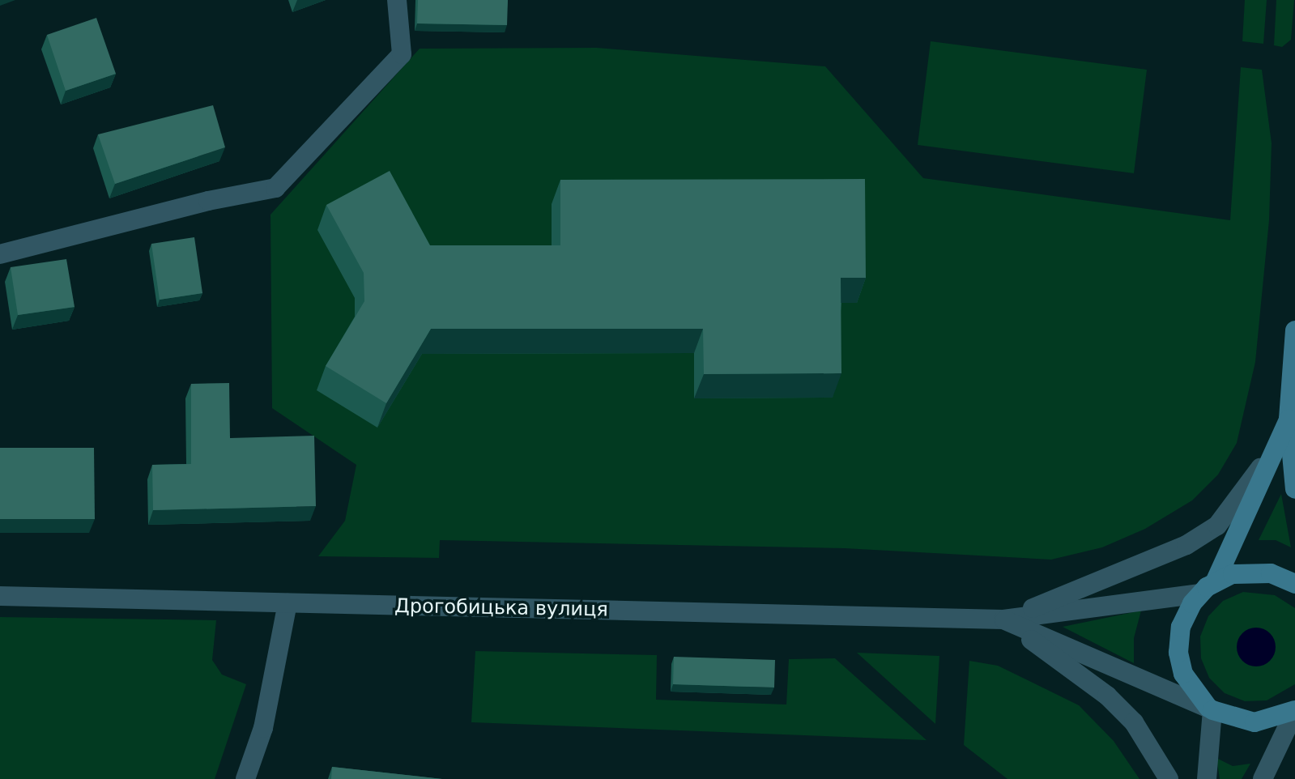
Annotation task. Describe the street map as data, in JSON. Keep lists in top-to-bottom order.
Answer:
{
  "streets": {
    "street": ["Дрогобицька вулиця"]
  }
}
